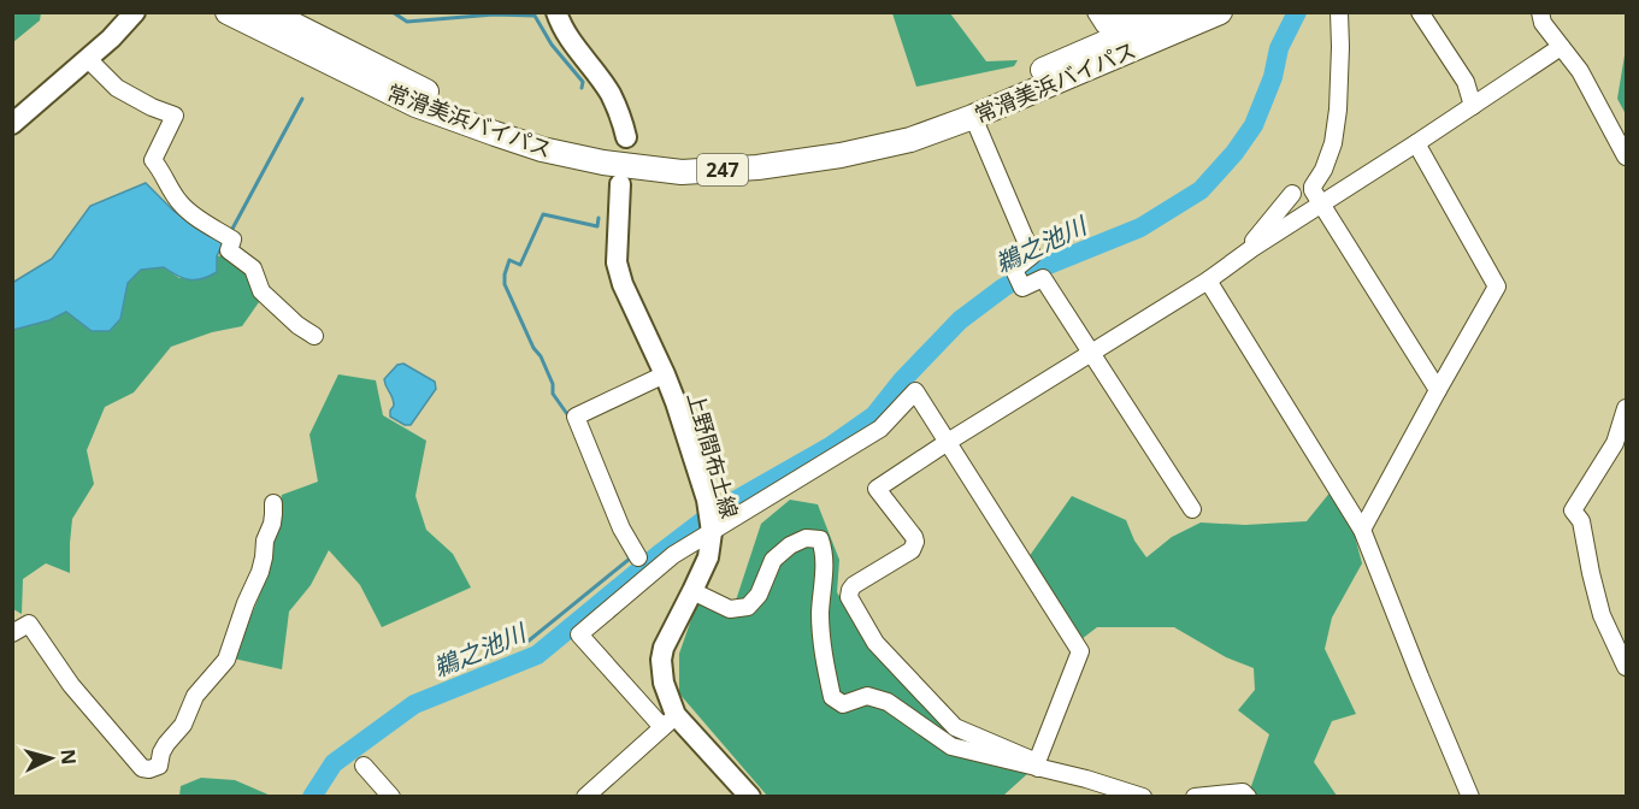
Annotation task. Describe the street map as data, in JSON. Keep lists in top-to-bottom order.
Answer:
{
  "streets": {
    "highway": ["常滑美浜バイパス", "247"],
    "main road": ["上野間布土線"]
  },
  "water": ["鵜之池川"],
  "north": "right"
}
